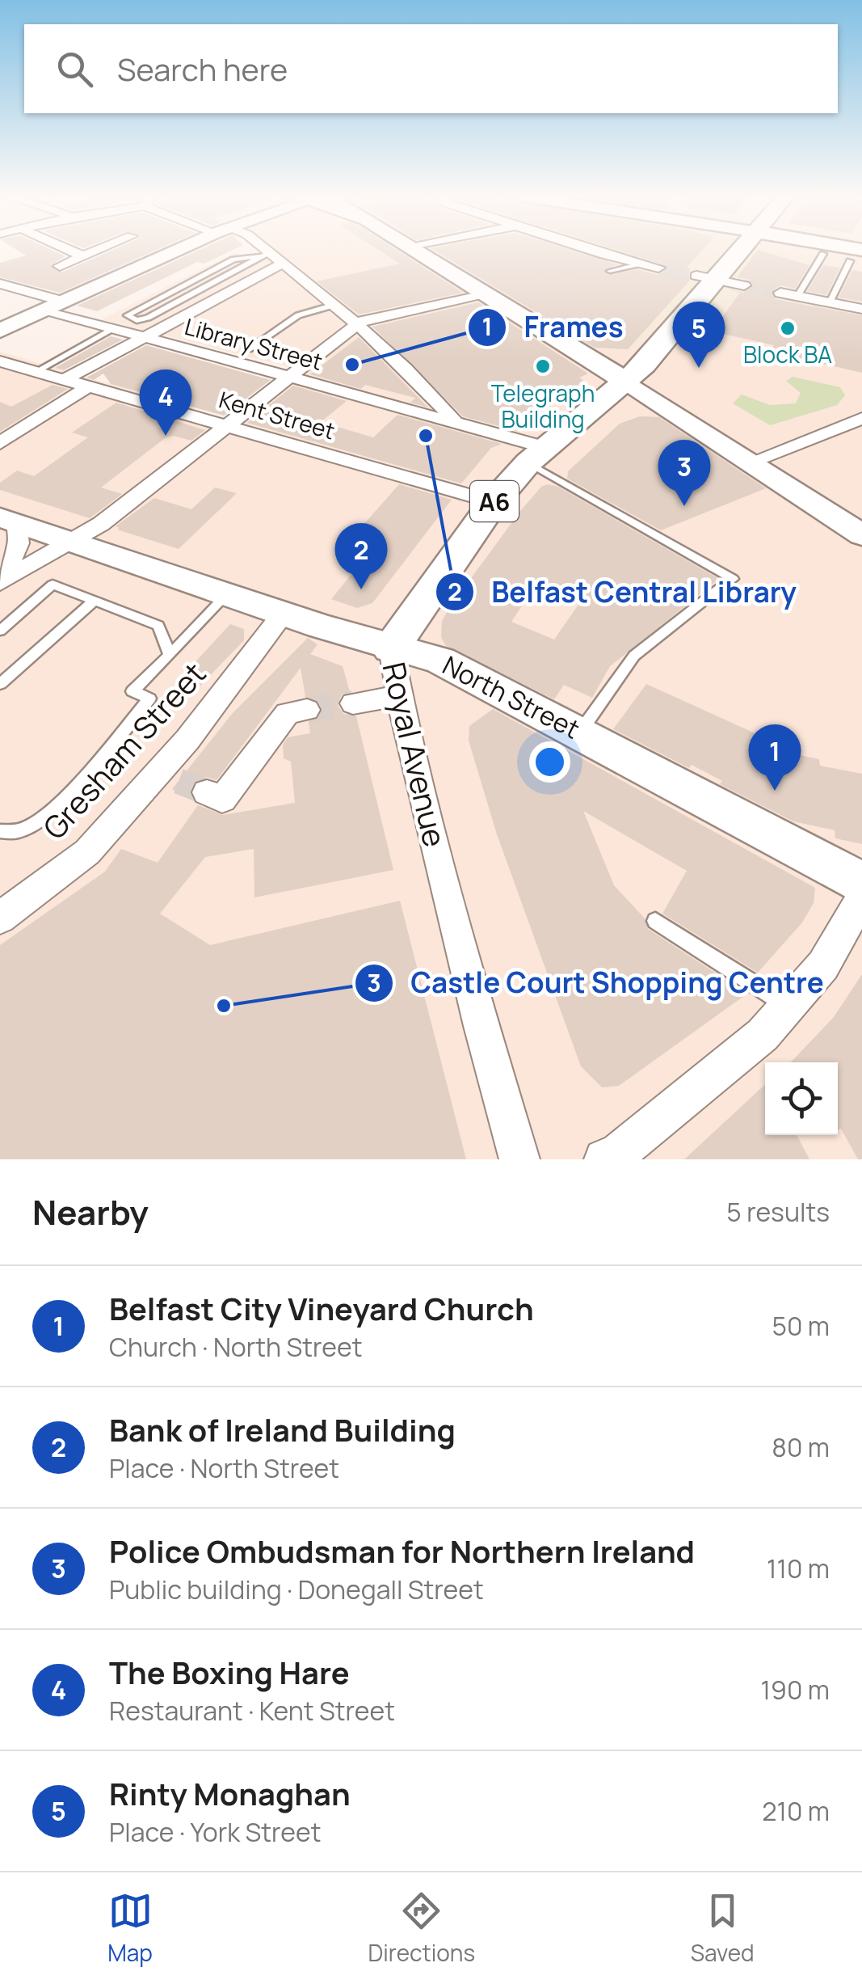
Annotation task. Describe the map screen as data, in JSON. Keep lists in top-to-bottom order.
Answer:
{
  "streets": {
    "main road": ["A6", "North Street", "Royal Avenue"],
    "street": ["Library Street", "Kent Street", "Gresham Street"]
  },
  "crossings": [
    ["Library Street", "Royal Avenue"],
    ["Kent Street", "Royal Avenue"],
    ["North Street", "Gresham Street"],
    ["North Street", "Royal Avenue"]
  ],
  "places": [
    "Block BA",
    "Frames",
    "Telegraph Building",
    "Belfast Central Library",
    "Castle Court Shopping Centre"
  ],
  "page": {
    "search": "Search here",
    "pins": [
      "5",
      "4",
      "3",
      "2",
      "1"
    ],
    "heading": ["Nearby", "5 results"],
    "list": [
      {
        "mark": "1",
        "name": "Belfast City Vineyard Church",
        "note": "Church · North Street",
        "value": "50 m"
      },
      {
        "mark": "2",
        "name": "Bank of Ireland Building",
        "note": "Place · North Street",
        "value": "80 m"
      },
      {
        "mark": "3",
        "name": "Police Ombudsman for Northern Ireland",
        "note": "Public building · Donegall Street",
        "value": "110 m"
      },
      {
        "mark": "4",
        "name": "The Boxing Hare",
        "note": "Restaurant · Kent Street",
        "value": "190 m"
      },
      {
        "mark": "5",
        "name": "Rinty Monaghan",
        "note": "Place · York Street",
        "value": "210 m"
      }
    ],
    "nav": ["Map", "Directions", "Saved"]
  }
}
